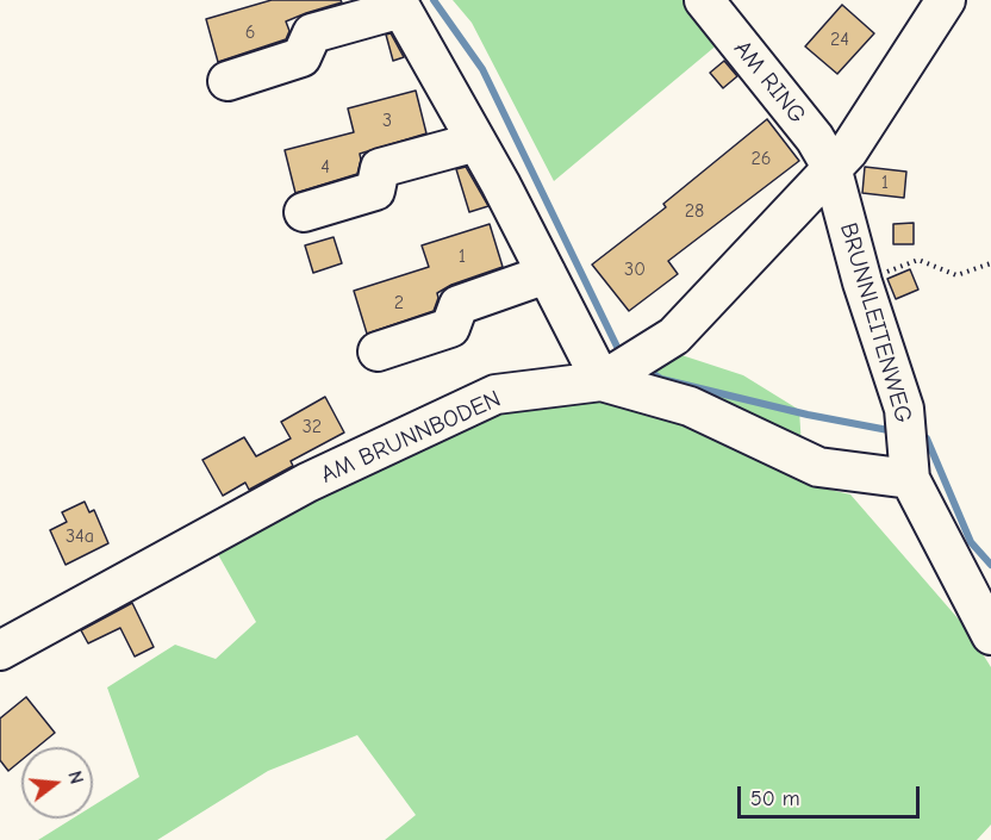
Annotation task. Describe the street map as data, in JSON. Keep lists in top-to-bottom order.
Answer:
{
  "streets": {
    "street": ["AM RING", "BRUNNLEITENWEG", "AM BRUNNBODEN"]
  },
  "crossings": [
    ["AM RING", "BRUNNLEITENWEG"],
    ["AM RING", "AM BRUNNBODEN"],
    ["BRUNNLEITENWEG", "AM BRUNNBODEN"]
  ],
  "house_numbers": [
    "6",
    "24",
    "3",
    "26",
    "4",
    "1",
    "28",
    "1",
    "30",
    "2",
    "32",
    "34a"
  ],
  "scale_bar": "50 m",
  "north": "right"
}
